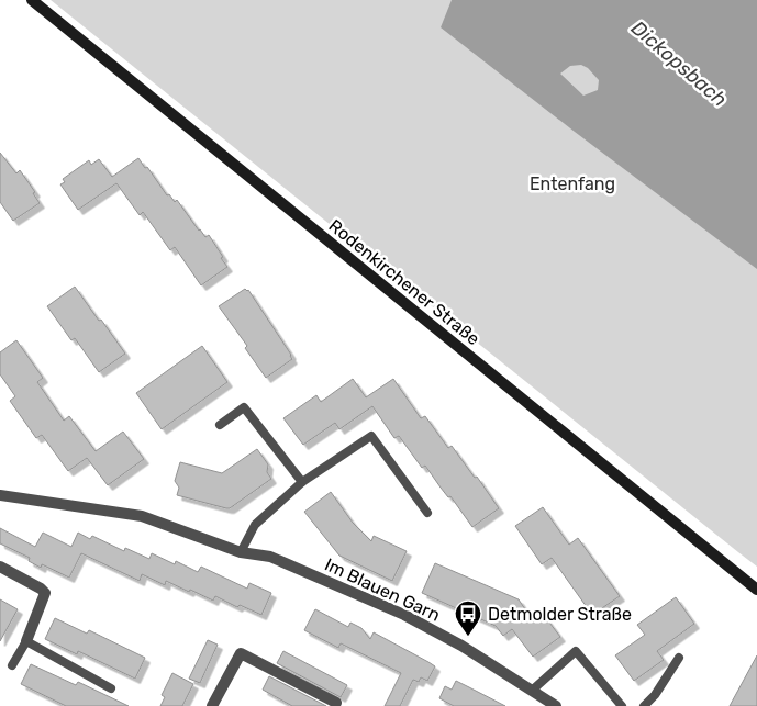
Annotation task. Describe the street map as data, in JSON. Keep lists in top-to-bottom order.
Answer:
{
  "streets": {
    "main road": ["Rodenkirchener Straße"],
    "street": ["Im Blauen Garn"]
  },
  "water": ["Dickopsbach"],
  "parks": ["Entenfang"],
  "places": {
    "bus stop": ["Detmolder Straße"]
  }
}
